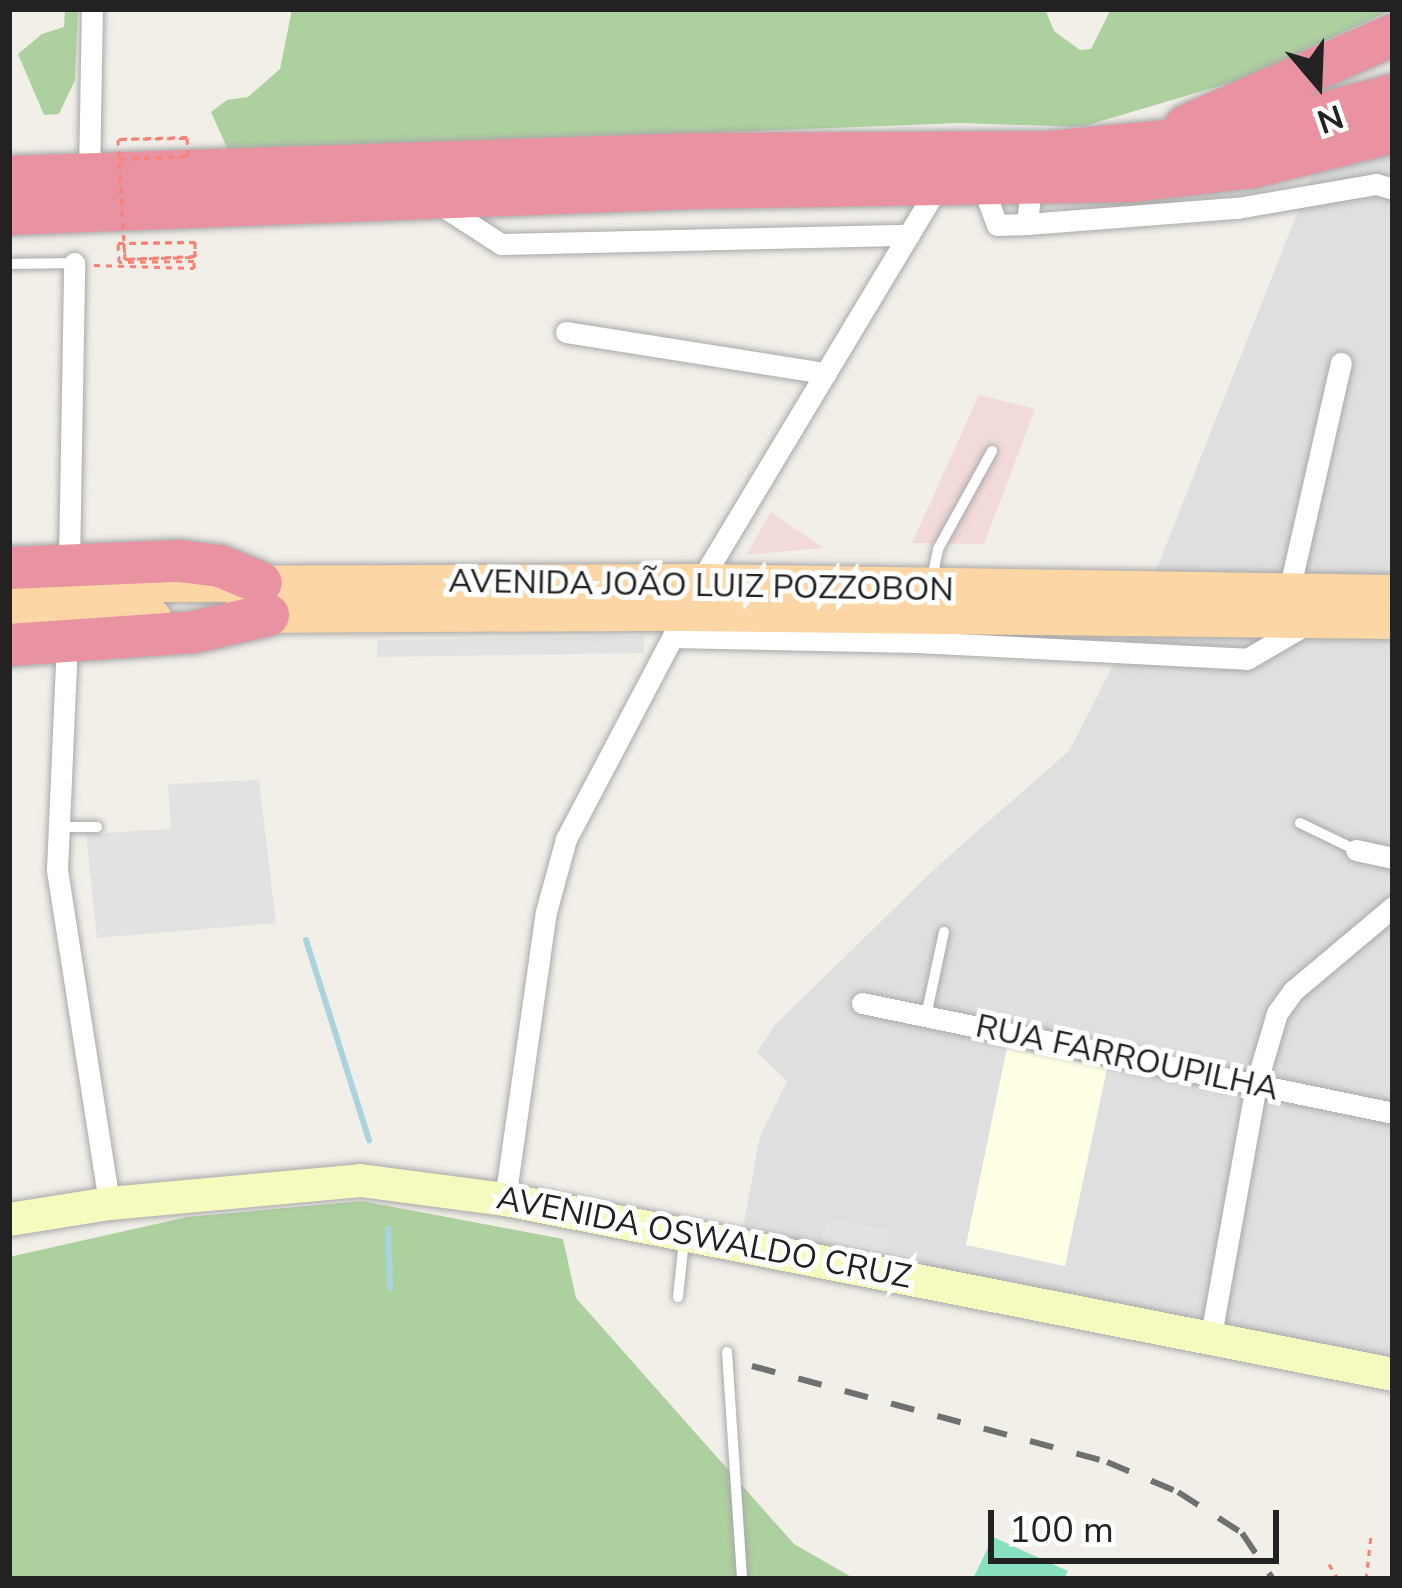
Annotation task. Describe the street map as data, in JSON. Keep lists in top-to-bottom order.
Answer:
{
  "streets": {
    "main road": ["AVENIDA JOÃO LUIZ POZZOBON"],
    "street": ["RUA FARROUPILHA", "AVENIDA OSWALDO CRUZ"]
  },
  "scale_bar": "100 m",
  "north": "bottom"
}
